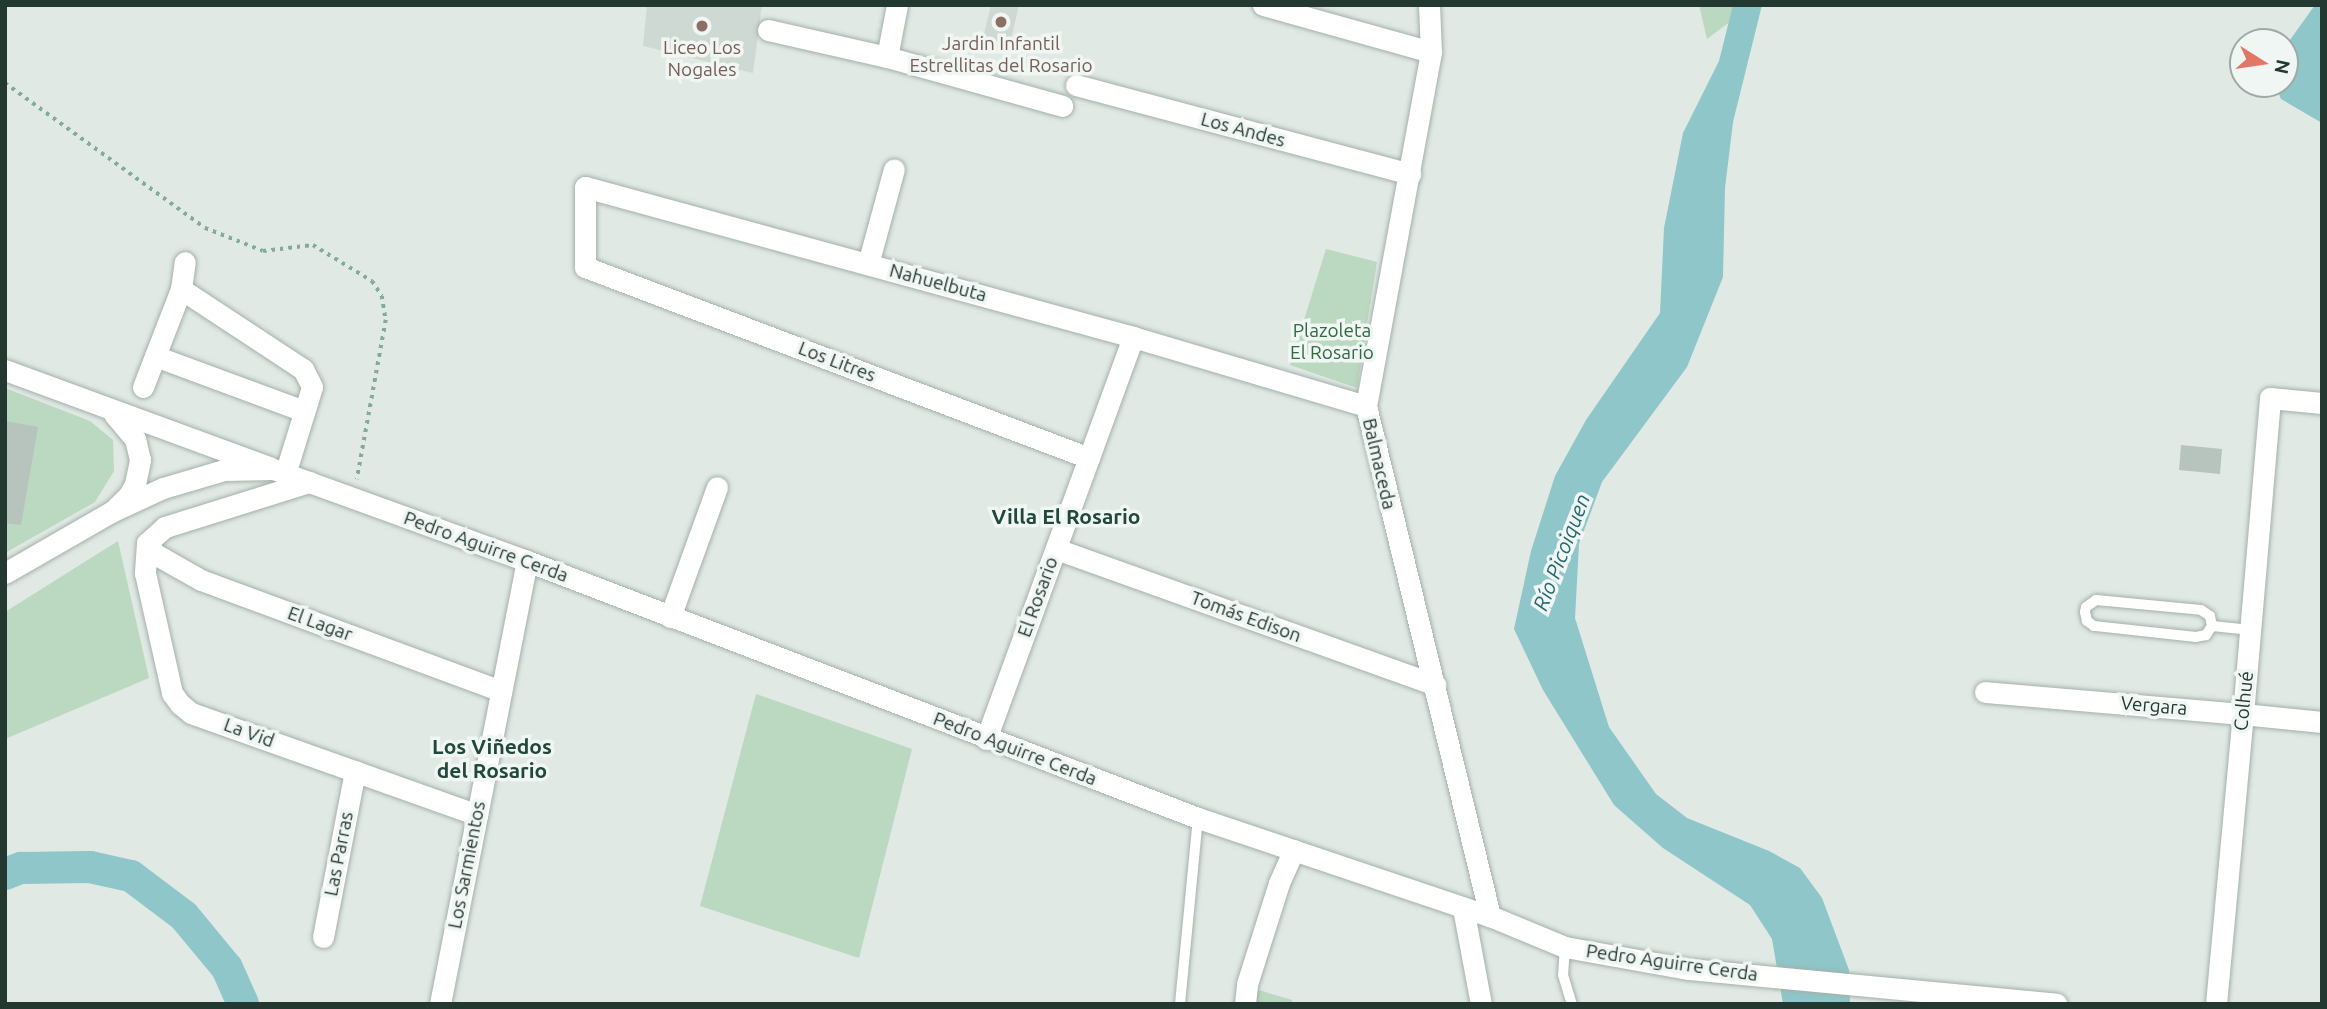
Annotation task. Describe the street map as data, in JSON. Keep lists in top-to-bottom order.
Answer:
{
  "streets": {
    "street": [
      "Los Andes",
      "Nahuelbuta",
      "Los Litres",
      "Balmaceda",
      "Pedro Aguirre Cerda",
      "El Rosario",
      "Tomás Edison",
      "El Lagar",
      "Colhué",
      "Vergara",
      "La Vid",
      "Las Parras",
      "Los Sarmientos"
    ]
  },
  "crossings": [
    ["Los Andes", "Balmaceda"],
    ["Nahuelbuta", "Los Litres"],
    ["Nahuelbuta", "Balmaceda"],
    ["Nahuelbuta", "El Rosario"],
    ["Los Litres", "El Rosario"],
    ["Balmaceda", "Pedro Aguirre Cerda"],
    ["Balmaceda", "Tomás Edison"],
    ["Pedro Aguirre Cerda", "El Rosario"],
    ["Pedro Aguirre Cerda", "Los Sarmientos"],
    ["El Rosario", "Tomás Edison"],
    ["El Lagar", "La Vid"],
    ["El Lagar", "Los Sarmientos"],
    ["Colhué", "Vergara"],
    ["La Vid", "Las Parras"],
    ["La Vid", "Los Sarmientos"]
  ],
  "districts": ["Villa El Rosario", "Los Viñedos del Rosario"],
  "water": ["Río Picoiquen"],
  "parks": ["Plazoleta El Rosario"],
  "places": ["Jardin Infantil Estrellitas del Rosario", "Liceo Los Nogales"],
  "north": "right"
}
